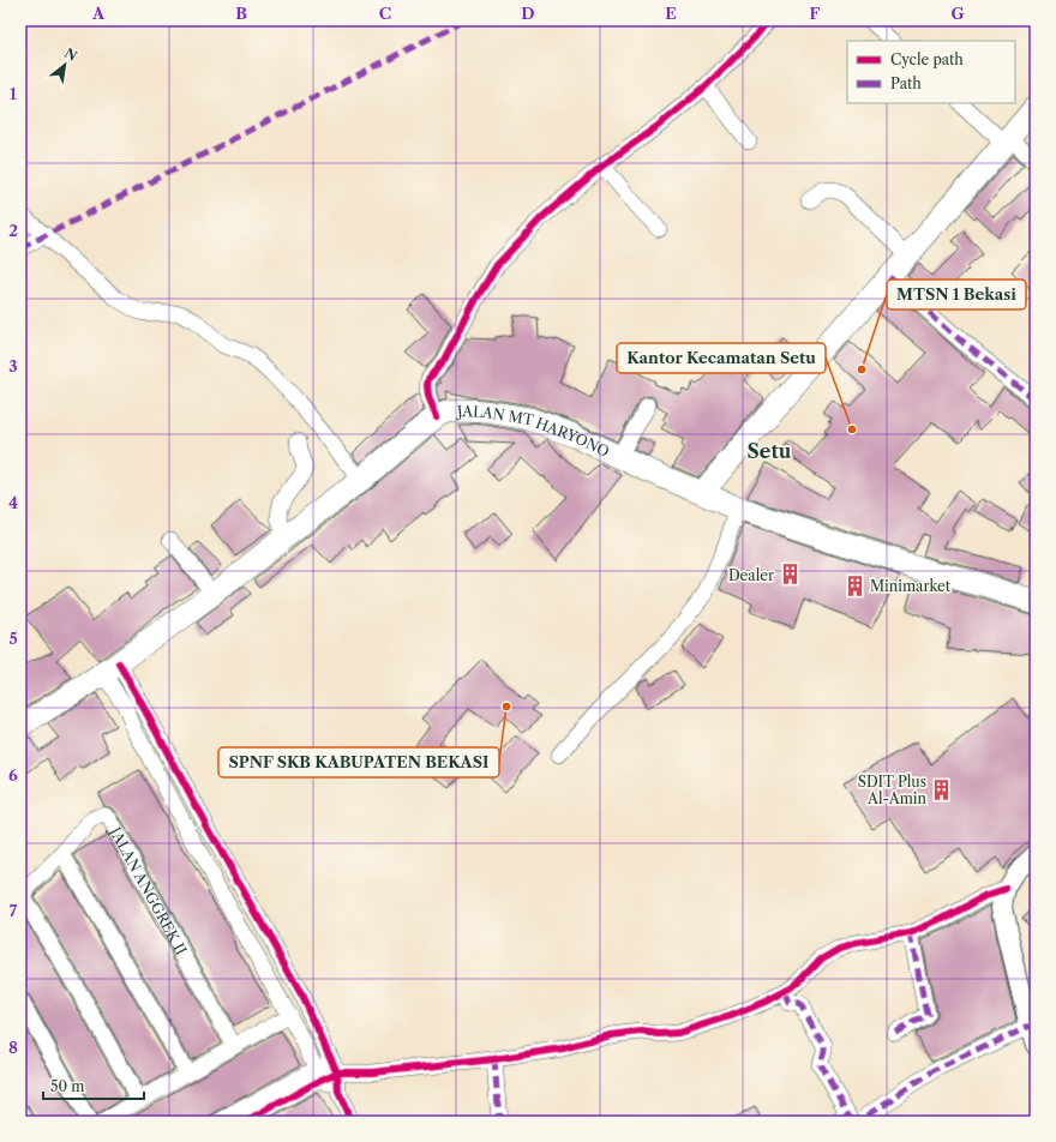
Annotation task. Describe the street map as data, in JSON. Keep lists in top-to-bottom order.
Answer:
{
  "streets": {
    "main road": ["JALAN MT HARYONO"],
    "street": ["JALAN ANGGREK II"]
  },
  "districts": ["Setu"],
  "places": {
    "other": ["MTSN 1 Bekasi", "Kantor Kecamatan Setu", "SPNF SKB KABUPATEN BEKASI"],
    "building": ["Dealer", "Minimarket", "SDIT Plus Al-Amin"]
  },
  "legend": ["Cycle path", "Path"],
  "scale_bar": "50 m",
  "north": "top right",
  "grid": {
    "columns": [
      "A",
      "B",
      "C",
      "D",
      "E",
      "F",
      "G"
    ],
    "rows": [
      "1",
      "2",
      "3",
      "4",
      "5",
      "6",
      "7",
      "8"
    ]
  }
}
